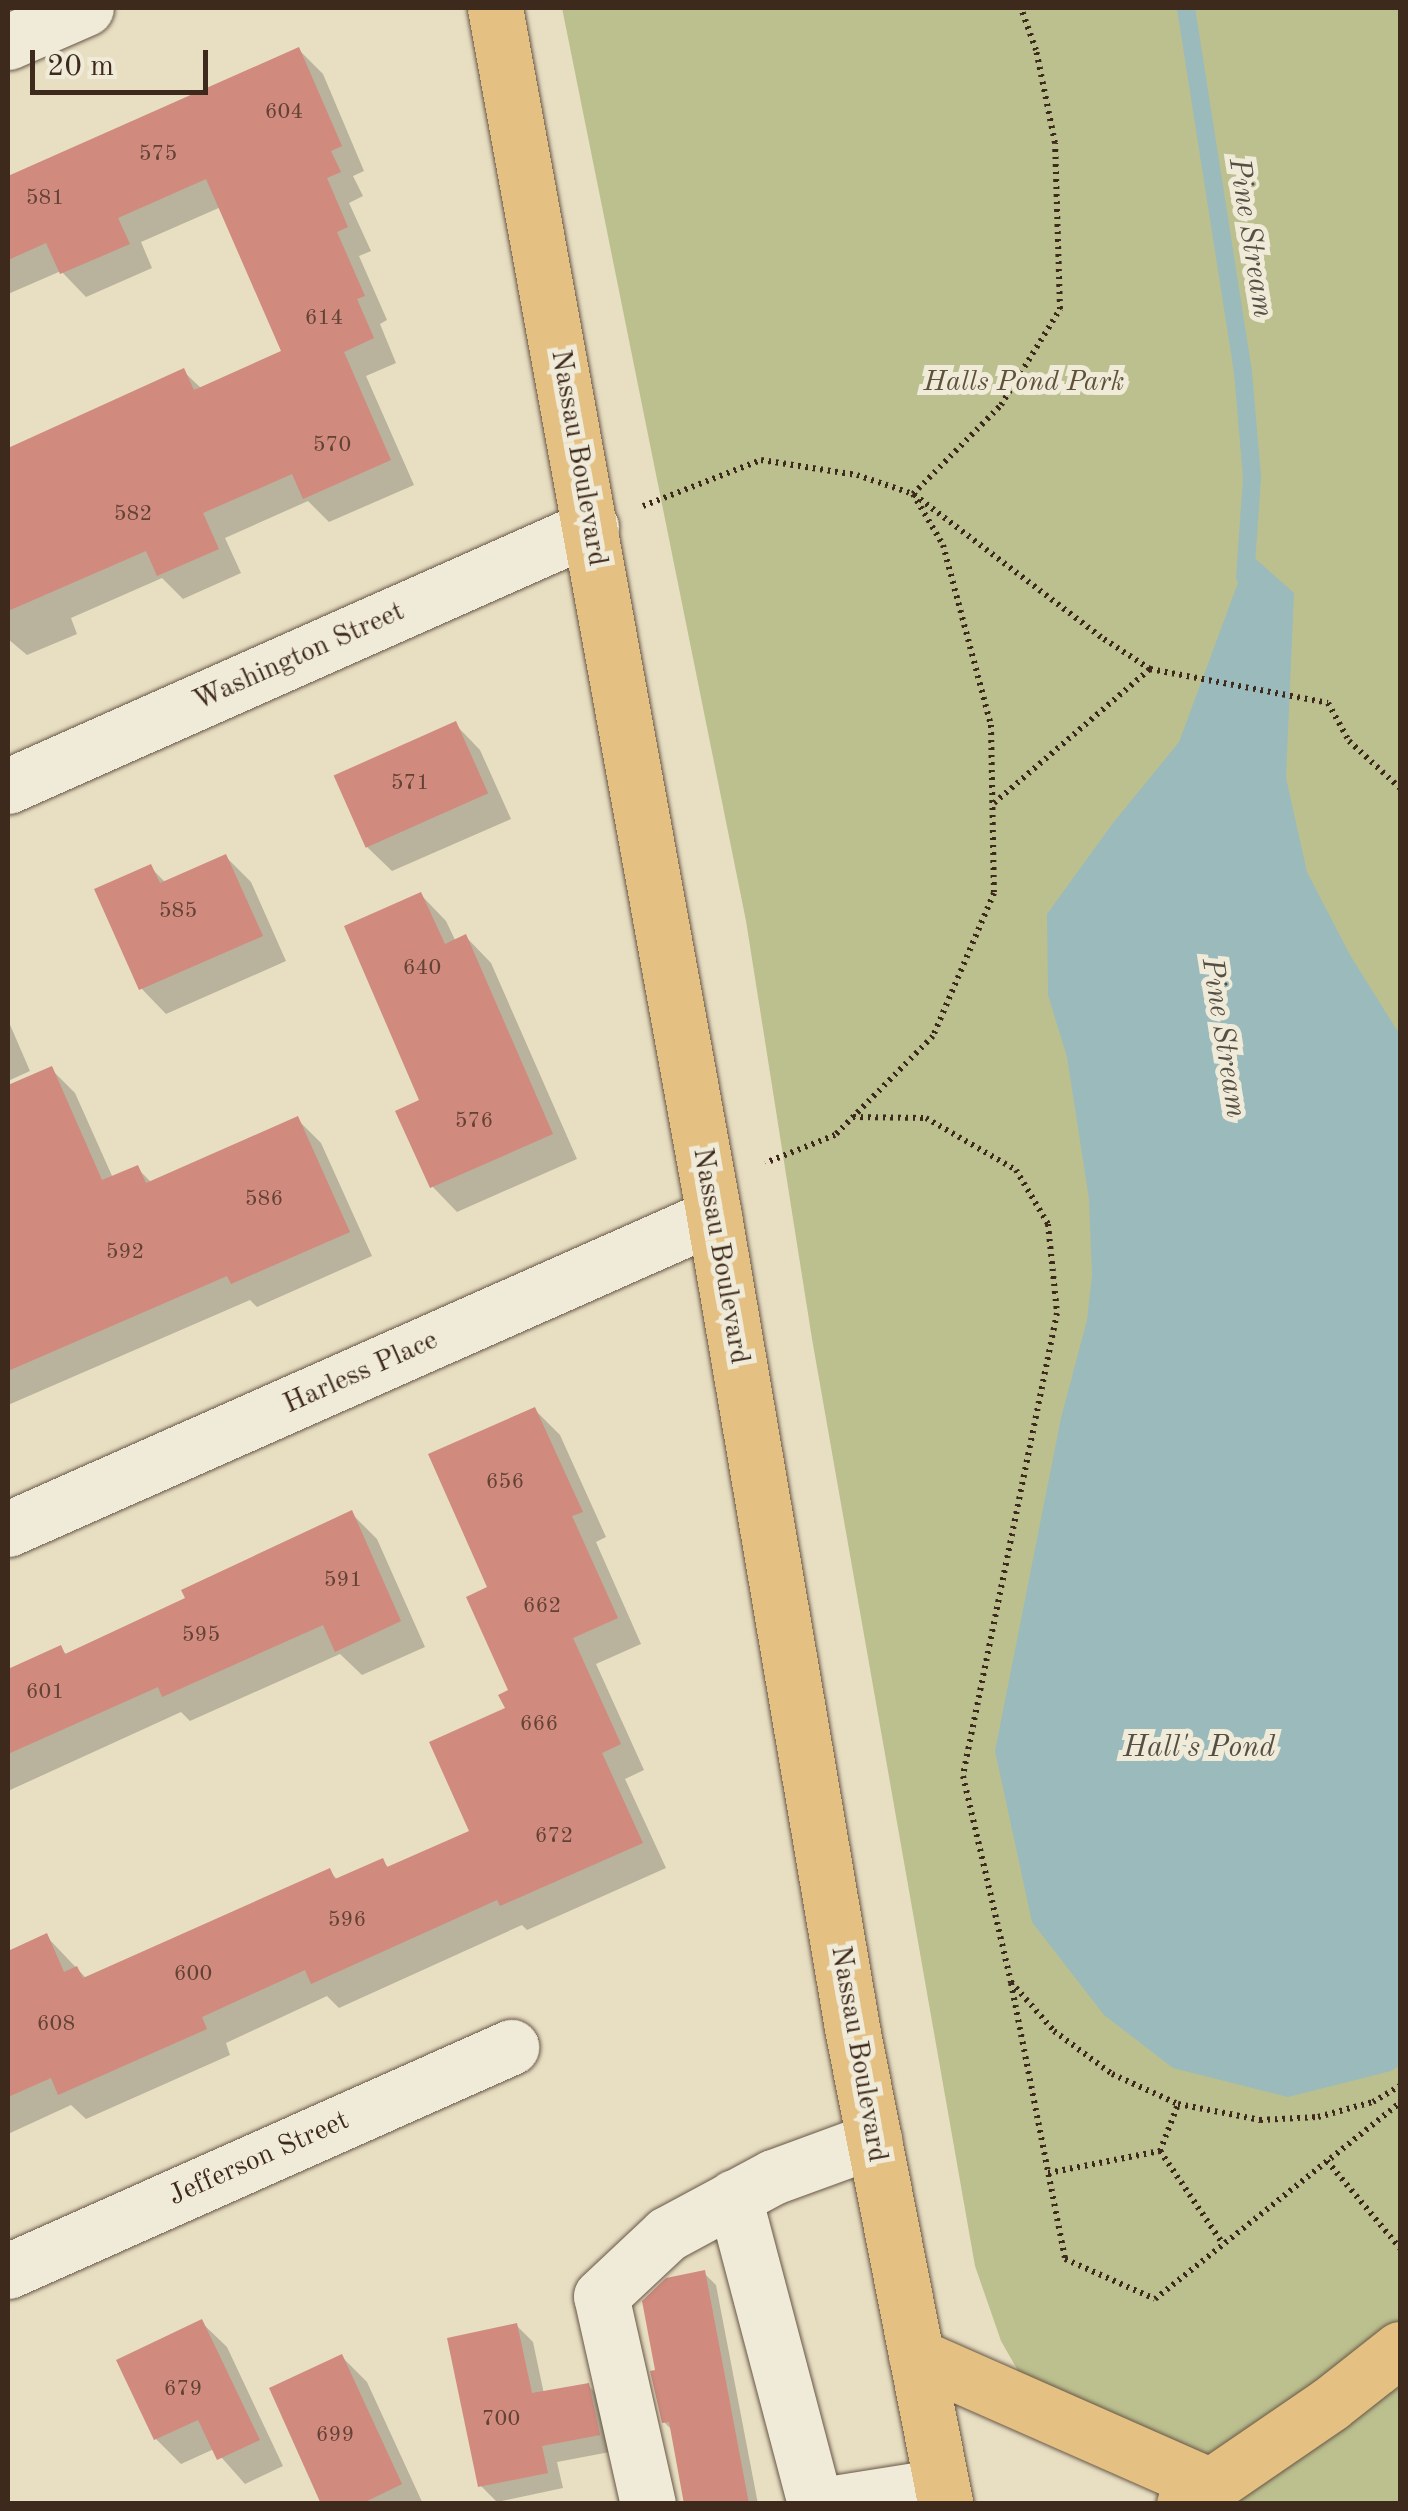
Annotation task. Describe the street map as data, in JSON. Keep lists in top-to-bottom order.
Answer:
{
  "streets": {
    "main road": ["Nassau Boulevard"],
    "street": ["Washington Street", "Harless Place", "Jefferson Street"]
  },
  "crossings": [
    ["Nassau Boulevard", "Washington Street"],
    ["Nassau Boulevard", "Harless Place"]
  ],
  "water": ["Pine Stream", "Hall's Pond"],
  "parks": ["Halls Pond Park"],
  "house_numbers": [
    "604",
    "575",
    "581",
    "614",
    "570",
    "582",
    "571",
    "585",
    "640",
    "576",
    "586",
    "592",
    "656",
    "591",
    "662",
    "595",
    "601",
    "666",
    "672",
    "596",
    "600",
    "608",
    "679",
    "700",
    "699"
  ],
  "scale_bar": "20 m"
}
